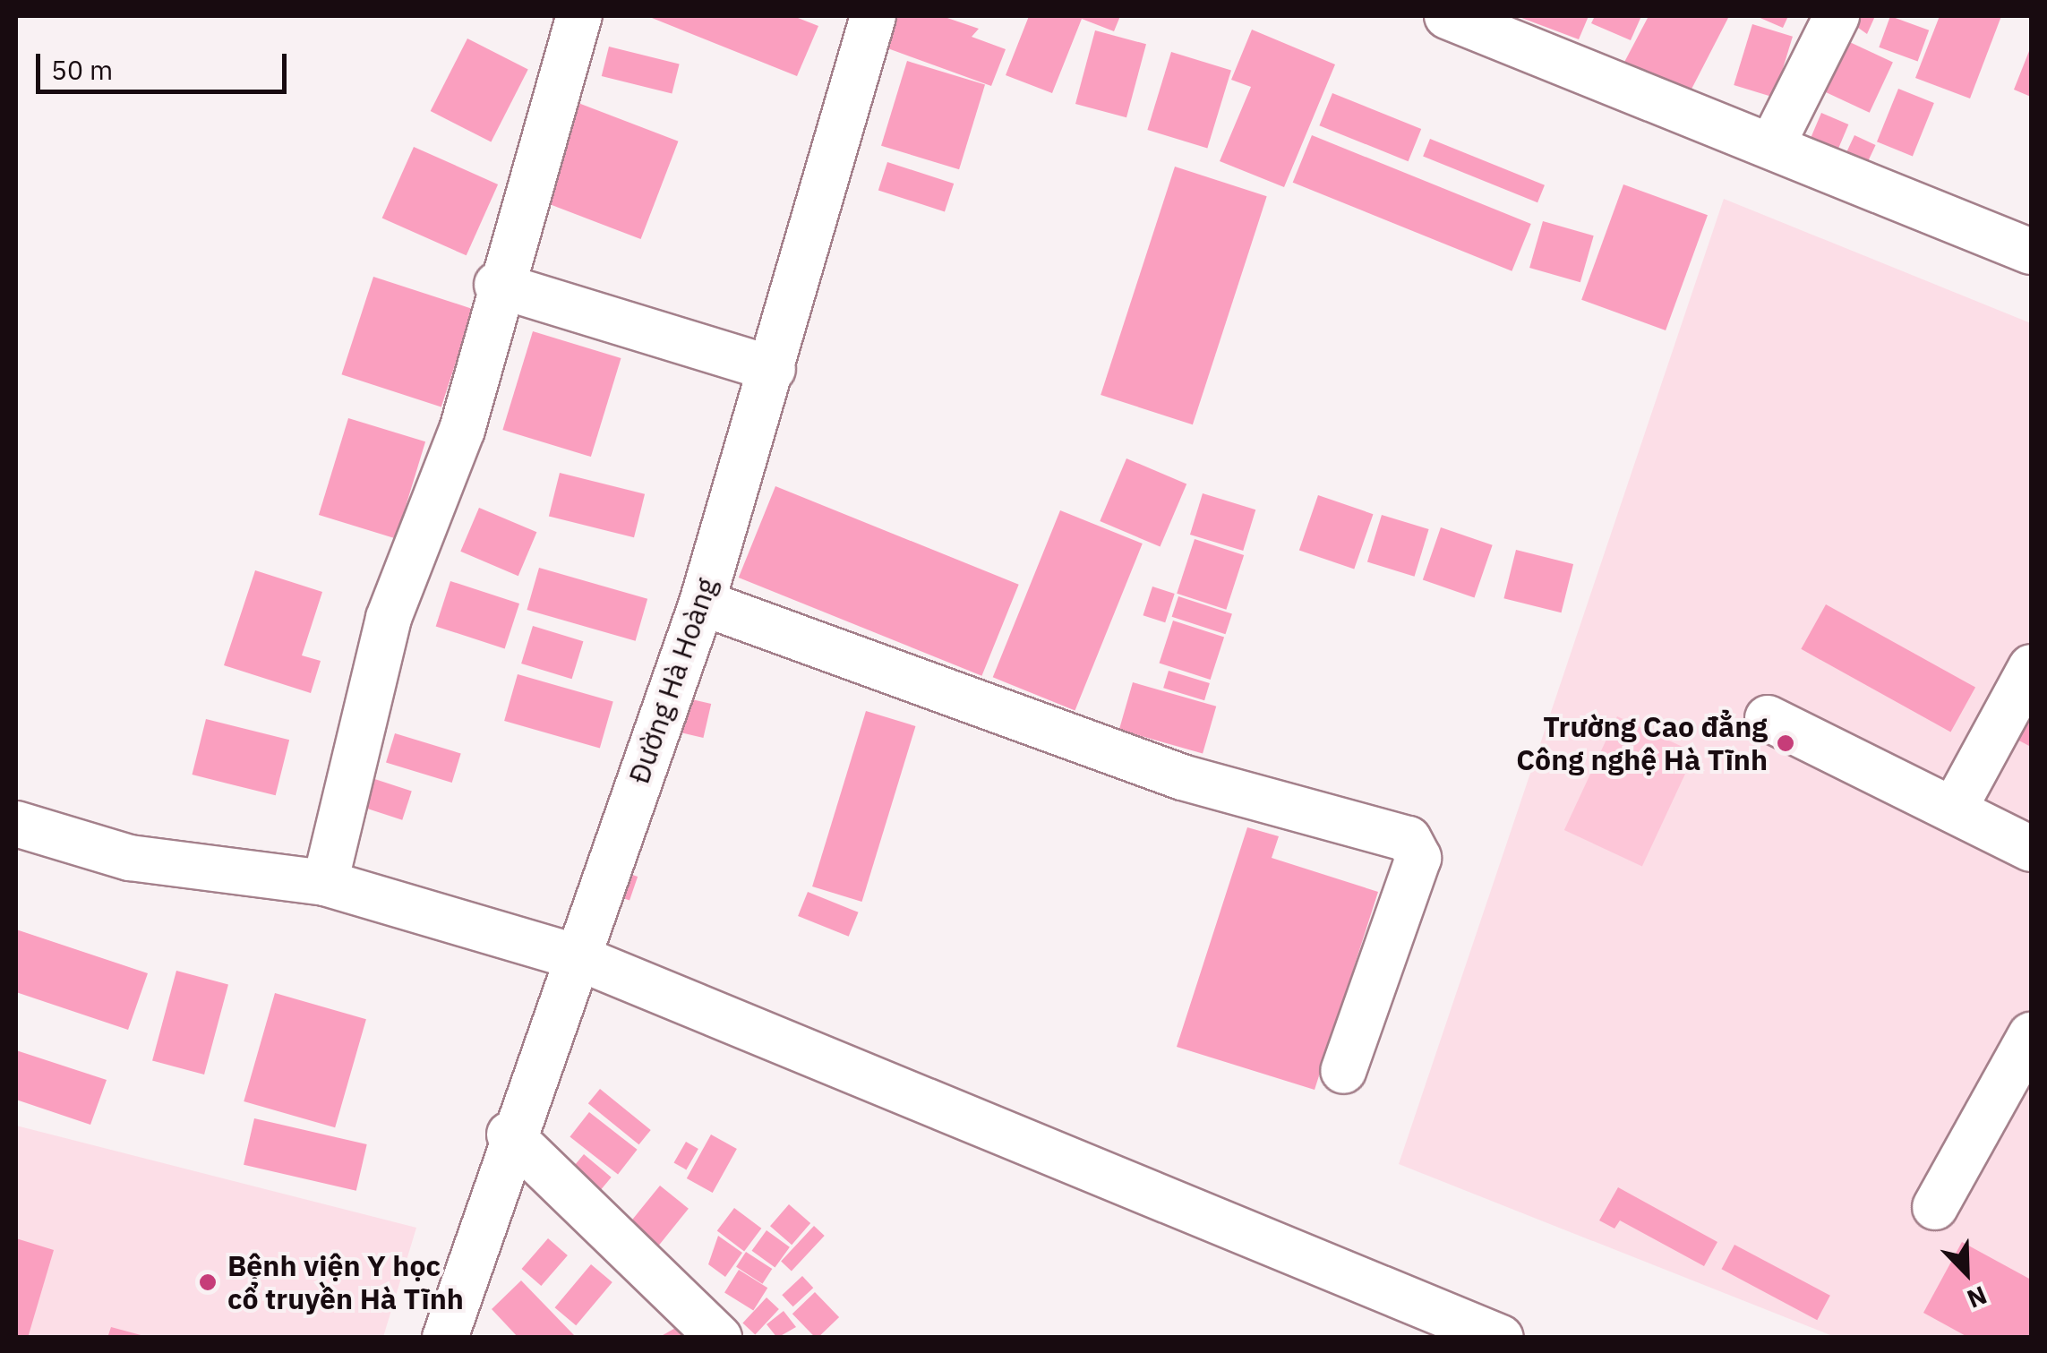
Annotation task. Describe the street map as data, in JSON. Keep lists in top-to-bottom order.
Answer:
{
  "streets": {
    "street": ["Đường Hà Hoàng"]
  },
  "places": ["Trường Cao đẳng Công nghệ Hà Tĩnh", "Bệnh viện Y học cổ truyền Hà Tĩnh"],
  "scale_bar": "50 m",
  "north": "bottom right"
}
